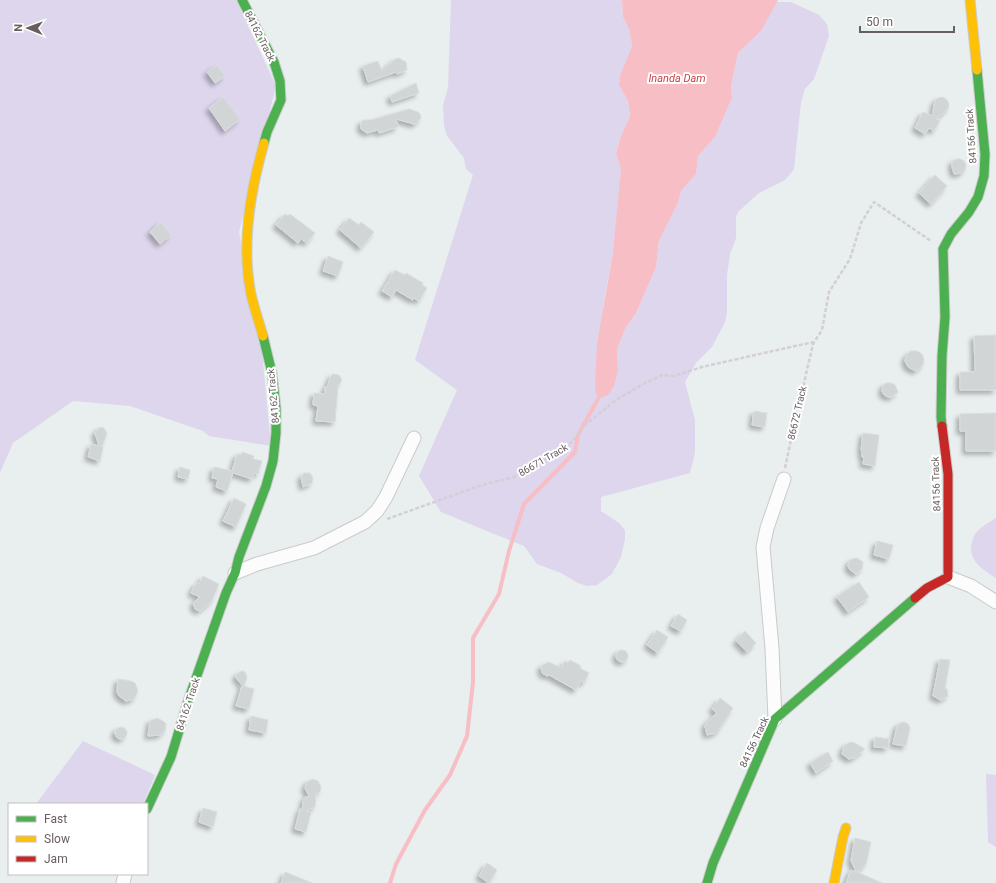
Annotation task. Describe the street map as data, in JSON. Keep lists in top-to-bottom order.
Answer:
{
  "streets": {
    "street": ["84162 Track", "84156 Track"],
    "path": ["86672 Track", "86671 Track"]
  },
  "crossings": [
    ["84156 Track", "86672 Track"],
    ["86672 Track", "86671 Track"]
  ],
  "water": ["Inanda Dam"],
  "legend": ["Fast", "Slow", "Jam"],
  "scale_bar": "50 m",
  "north": "left"
}
